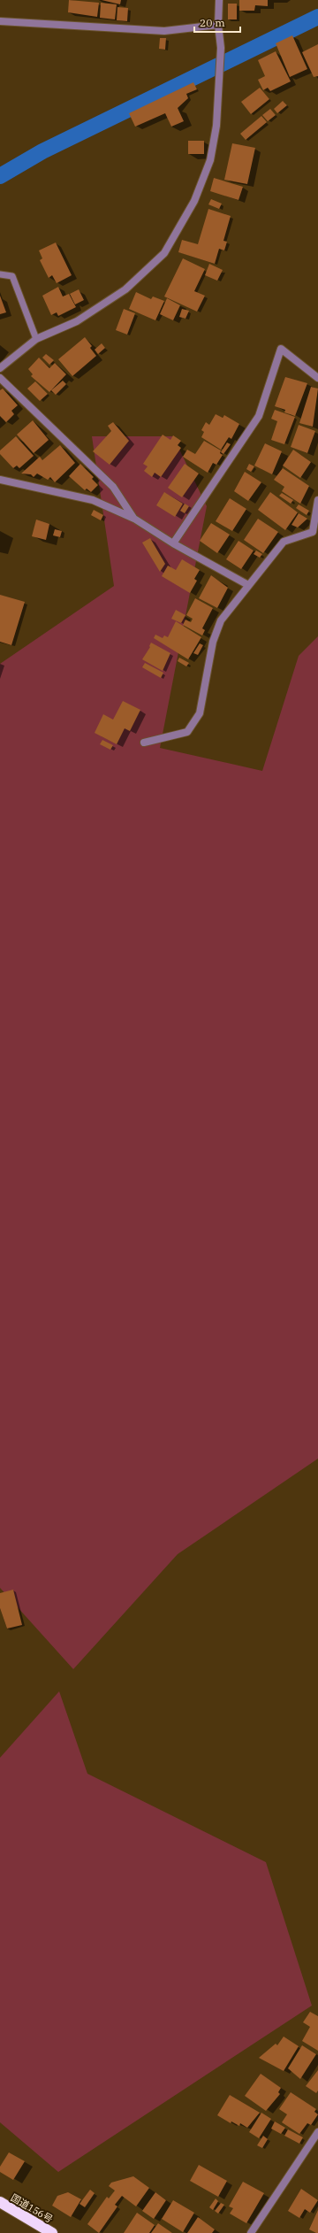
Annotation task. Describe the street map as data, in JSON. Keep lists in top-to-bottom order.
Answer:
{
  "streets": {
    "highway": ["国道156号"]
  },
  "scale_bar": "20 m"
}
